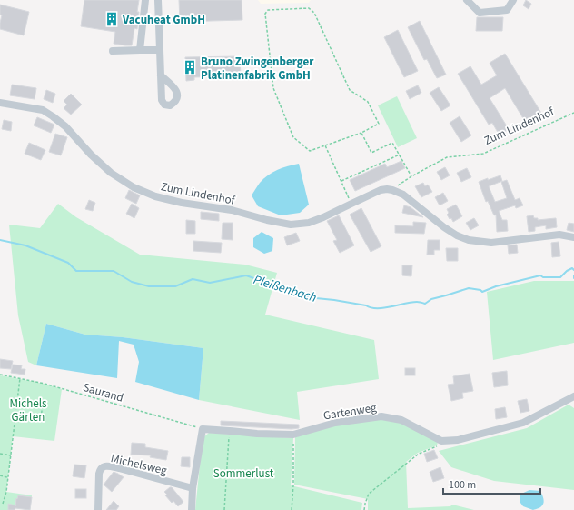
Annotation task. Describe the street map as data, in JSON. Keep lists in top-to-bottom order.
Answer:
{
  "streets": {
    "street": ["Zum Lindenhof", "Gartenweg", "Michelsweg"],
    "path": ["Saurand"]
  },
  "crossings": [
    ["Saurand", "Gartenweg"]
  ],
  "water": ["Pleißenbach"],
  "parks": ["Michels Gärten", "Sommerlust"],
  "places": {
    "building": ["Vacuheat GmbH", "Bruno Zwingenberger Platinenfabrik GmbH"]
  },
  "scale_bar": "100 m"
}
